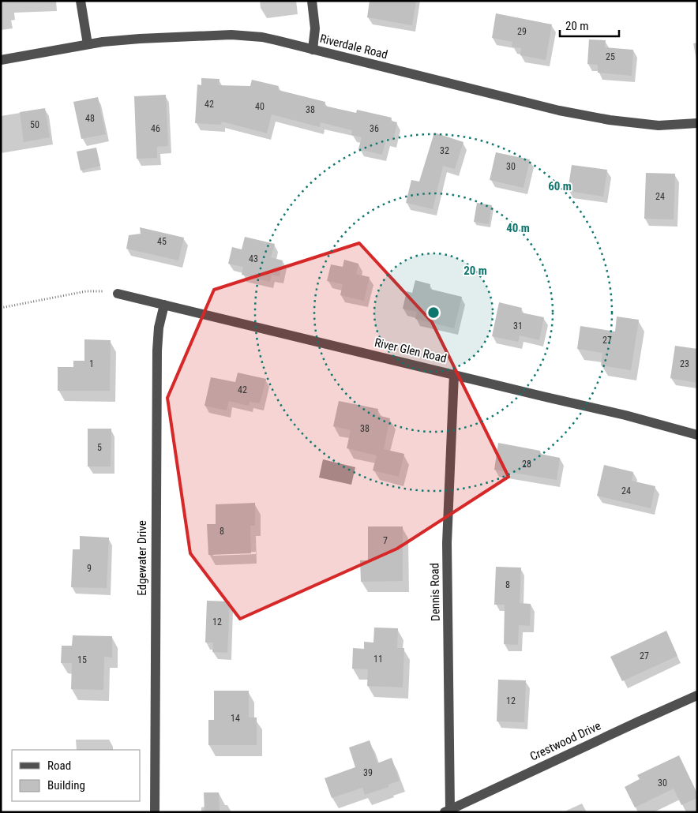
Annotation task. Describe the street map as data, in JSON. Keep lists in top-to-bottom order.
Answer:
{
  "streets": {
    "street": [
      "Riverdale Road",
      "River Glen Road",
      "Edgewater Drive",
      "Dennis Road",
      "Crestwood Drive"
    ]
  },
  "crossings": [
    ["River Glen Road", "Edgewater Drive"],
    ["River Glen Road", "Dennis Road"],
    ["Dennis Road", "Crestwood Drive"]
  ],
  "house_numbers": [
    "29",
    "25",
    "42",
    "40",
    "38",
    "48",
    "50",
    "46",
    "36",
    "32",
    "30",
    "24",
    "45",
    "43",
    "31",
    "27",
    "1",
    "23",
    "42",
    "38",
    "5",
    "28",
    "24",
    "8",
    "7",
    "9",
    "8",
    "12",
    "27",
    "11",
    "15",
    "12",
    "14",
    "39",
    "30"
  ],
  "legend": ["Road", "Building"],
  "scale_bar": "20 m",
  "rings": ["60 m", "40 m", "20 m"]
}
